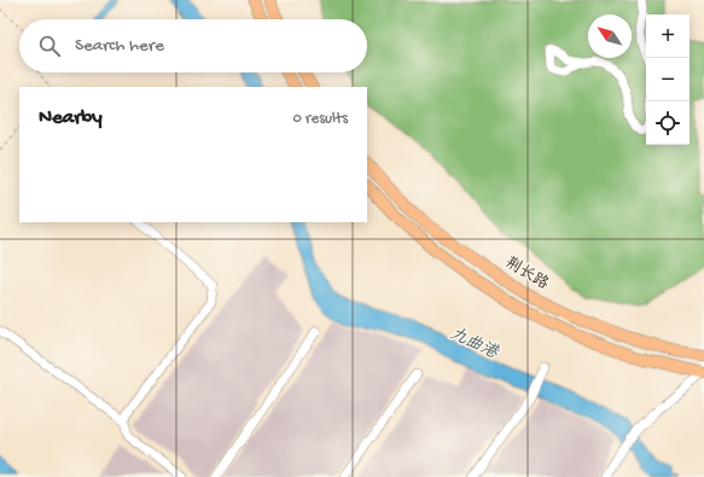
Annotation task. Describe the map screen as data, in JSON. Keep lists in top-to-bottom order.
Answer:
{
  "streets": {
    "main road": ["荆长路"]
  },
  "water": ["九曲港"],
  "north": "top left",
  "page": {
    "map_buttons": ["+", "−"],
    "search": "Search here",
    "heading": ["Nearby", "0 results"]
  }
}
